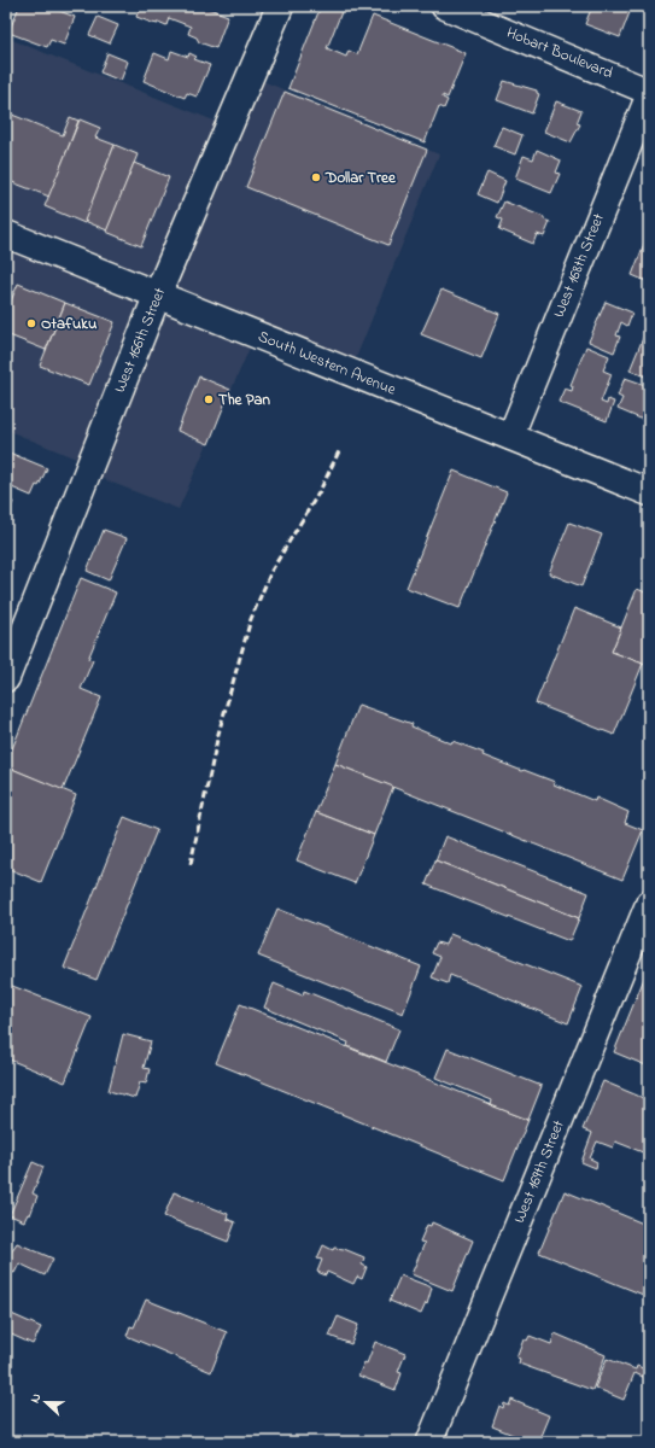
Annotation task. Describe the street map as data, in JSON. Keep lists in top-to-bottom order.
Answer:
{
  "streets": {
    "street": [
      "Hobart Boulevard",
      "West 168th Street",
      "West 166th Street",
      "South Western Avenue",
      "West 169th Street"
    ]
  },
  "crossings": [
    ["West 168th Street", "South Western Avenue"],
    ["West 166th Street", "South Western Avenue"]
  ],
  "places": ["Dollar Tree", "Otafuku", "The Pan"],
  "north": "left"
}
